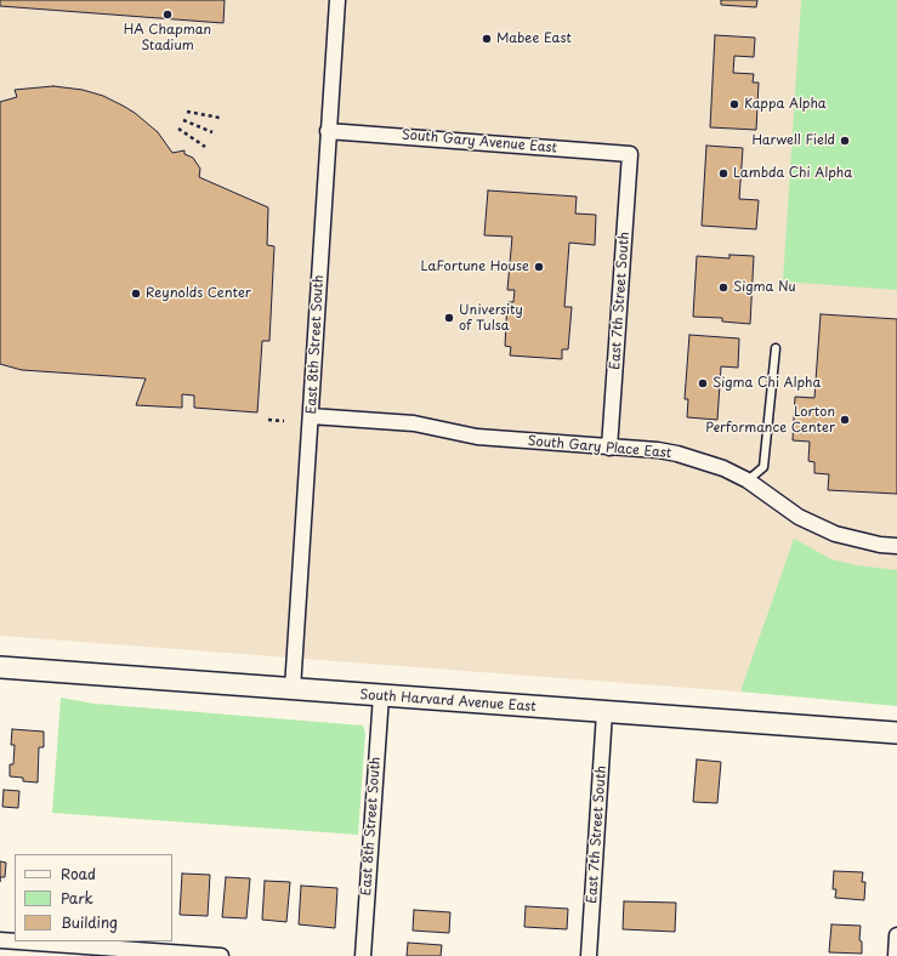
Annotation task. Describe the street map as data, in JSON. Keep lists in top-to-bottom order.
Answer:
{
  "streets": {
    "main road": ["South Harvard Avenue East"],
    "street": [
      "South Gary Avenue East",
      "East 7th Street South",
      "East 8th Street South",
      "South Gary Place East"
    ]
  },
  "crossings": [
    ["South Gary Avenue East", "East 7th Street South"],
    ["South Gary Avenue East", "East 8th Street South"],
    ["East 7th Street South", "South Gary Place East"],
    ["East 7th Street South", "South Harvard Avenue East"],
    ["East 8th Street South", "South Gary Place East"],
    ["East 8th Street South", "South Harvard Avenue East"]
  ],
  "places": [
    "HA Chapman Stadium",
    "Mabee East",
    "Kappa Alpha",
    "Harwell Field",
    "Lambda Chi Alpha",
    "LaFortune House",
    "Sigma Nu",
    "Reynolds Center",
    "University of Tulsa",
    "Sigma Chi Alpha",
    "Lorton Performance Center"
  ],
  "legend": ["Road", "Park", "Building"]
}
